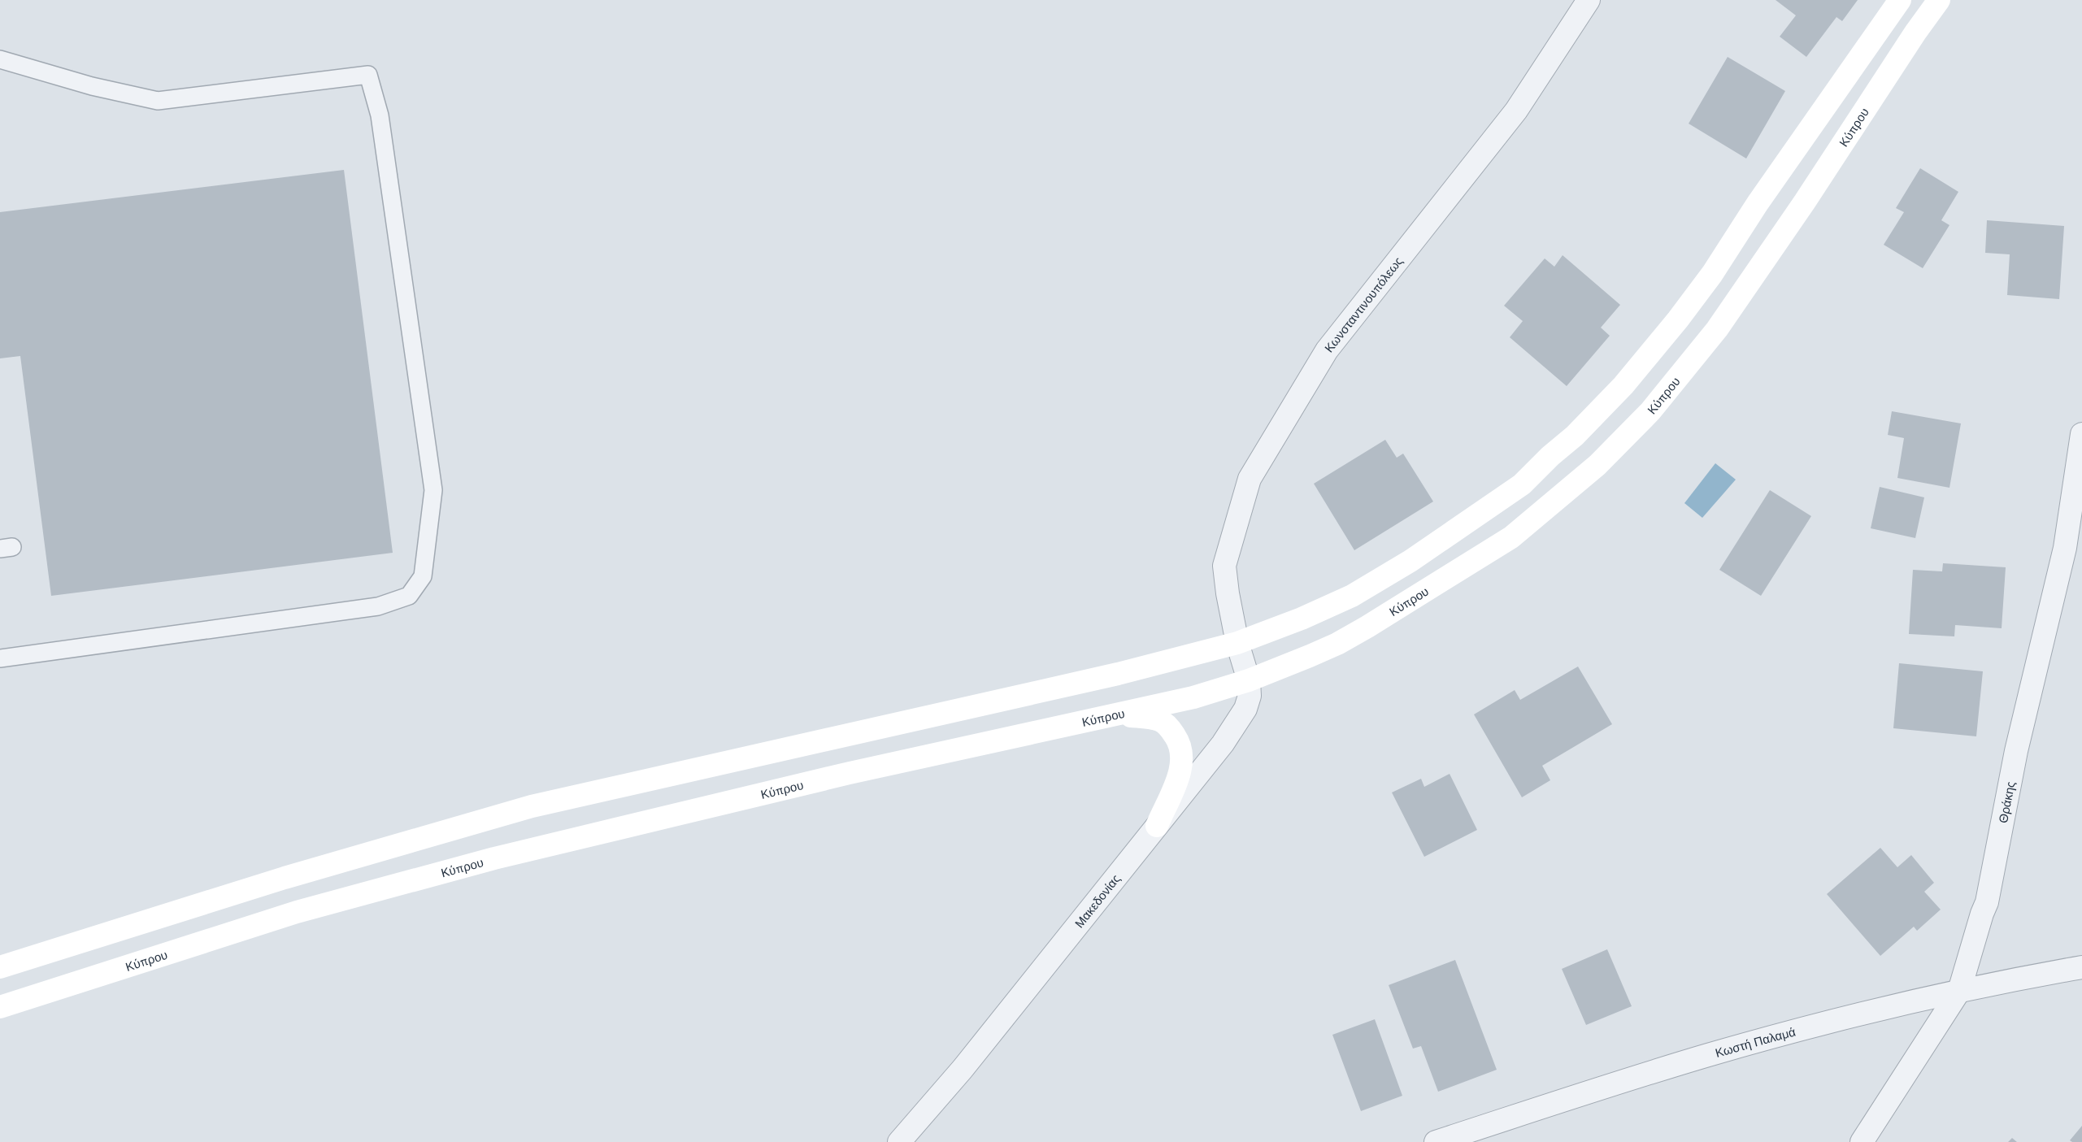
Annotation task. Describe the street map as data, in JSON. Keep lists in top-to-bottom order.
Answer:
{
  "streets": {
    "main road": ["Κύπρου"],
    "street": [
      "Κωνσταντινουπόλεως",
      "Θράκης",
      "Μακεδονίας",
      "Κωστή Παλαμά"
    ]
  },
  "crossings": [
    ["Κύπρου", "Μακεδονίας"],
    ["Κωνσταντινουπόλεως", "Μακεδονίας"],
    ["Θράκης", "Κωστή Παλαμά"]
  ]
}
